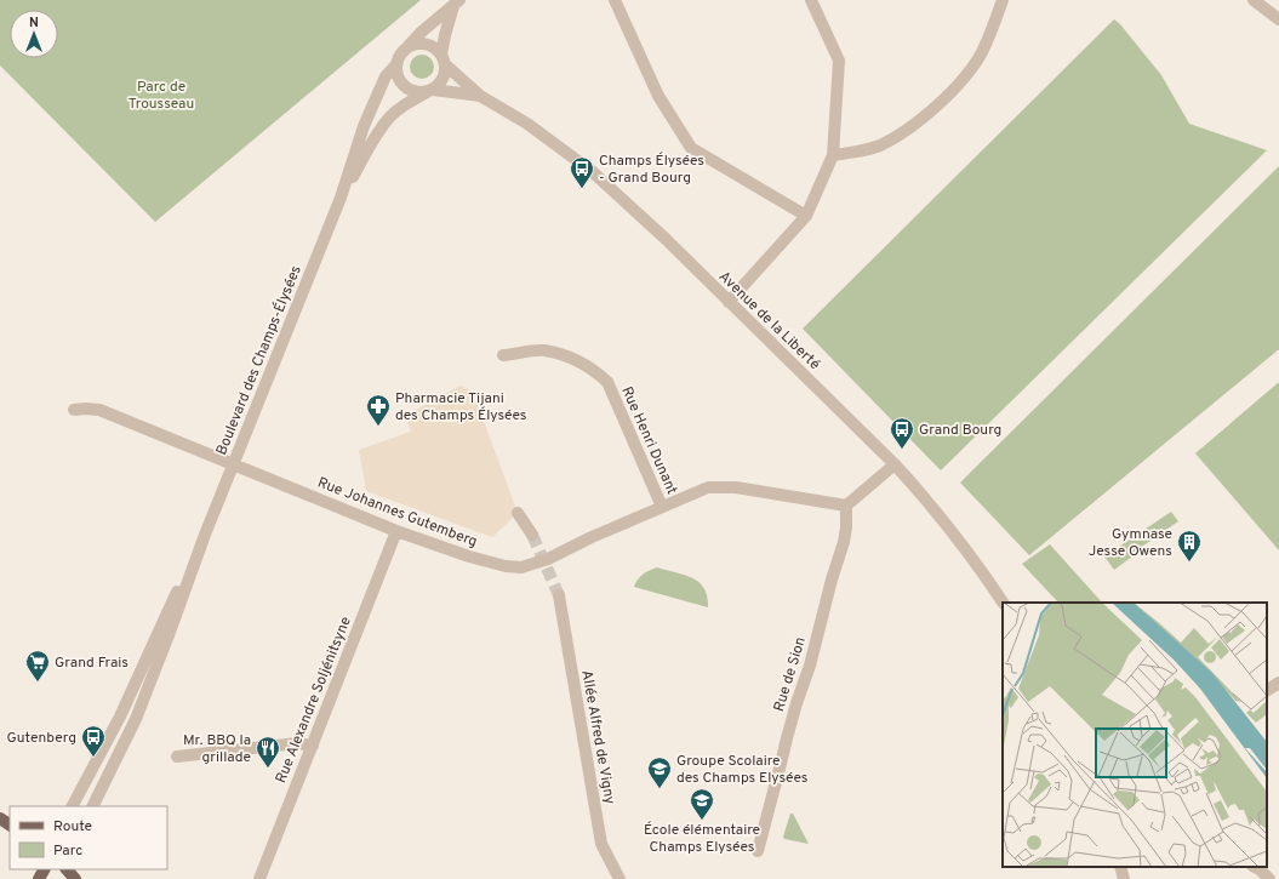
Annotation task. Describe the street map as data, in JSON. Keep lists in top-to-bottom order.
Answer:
{
  "streets": {
    "street": [
      "Avenue de la Liberté",
      "Boulevard des Champs-Élysées",
      "Rue Henri Dunant",
      "Rue Johannes Gutemberg",
      "Rue de Sion",
      "Rue Alexandre Soljénitsyne",
      "Allée Alfred de Vigny"
    ]
  },
  "crossings": [
    ["Avenue de la Liberté", "Boulevard des Champs-Élysées"],
    ["Boulevard des Champs-Élysées", "Rue Johannes Gutemberg"],
    ["Rue Henri Dunant", "Rue Johannes Gutemberg"],
    ["Rue Johannes Gutemberg", "Rue de Sion"],
    ["Rue Johannes Gutemberg", "Rue Alexandre Soljénitsyne"]
  ],
  "parks": ["Parc de Trousseau"],
  "places": {
    "bus stop": ["Champs Élysées - Grand Bourg", "Grand Bourg", "Gutenberg"],
    "pharmacy": ["Pharmacie Tijani des Champs Élysées"],
    "building": ["Gymnase Jesse Owens"],
    "supermarket": ["Grand Frais"],
    "restaurant": ["Mr. BBQ la grillade"],
    "school or university": ["Groupe Scolaire des Champs Elysées", "École élémentaire Champs Elysées"]
  },
  "legend": ["Route", "Parc"],
  "north": "top"
}
